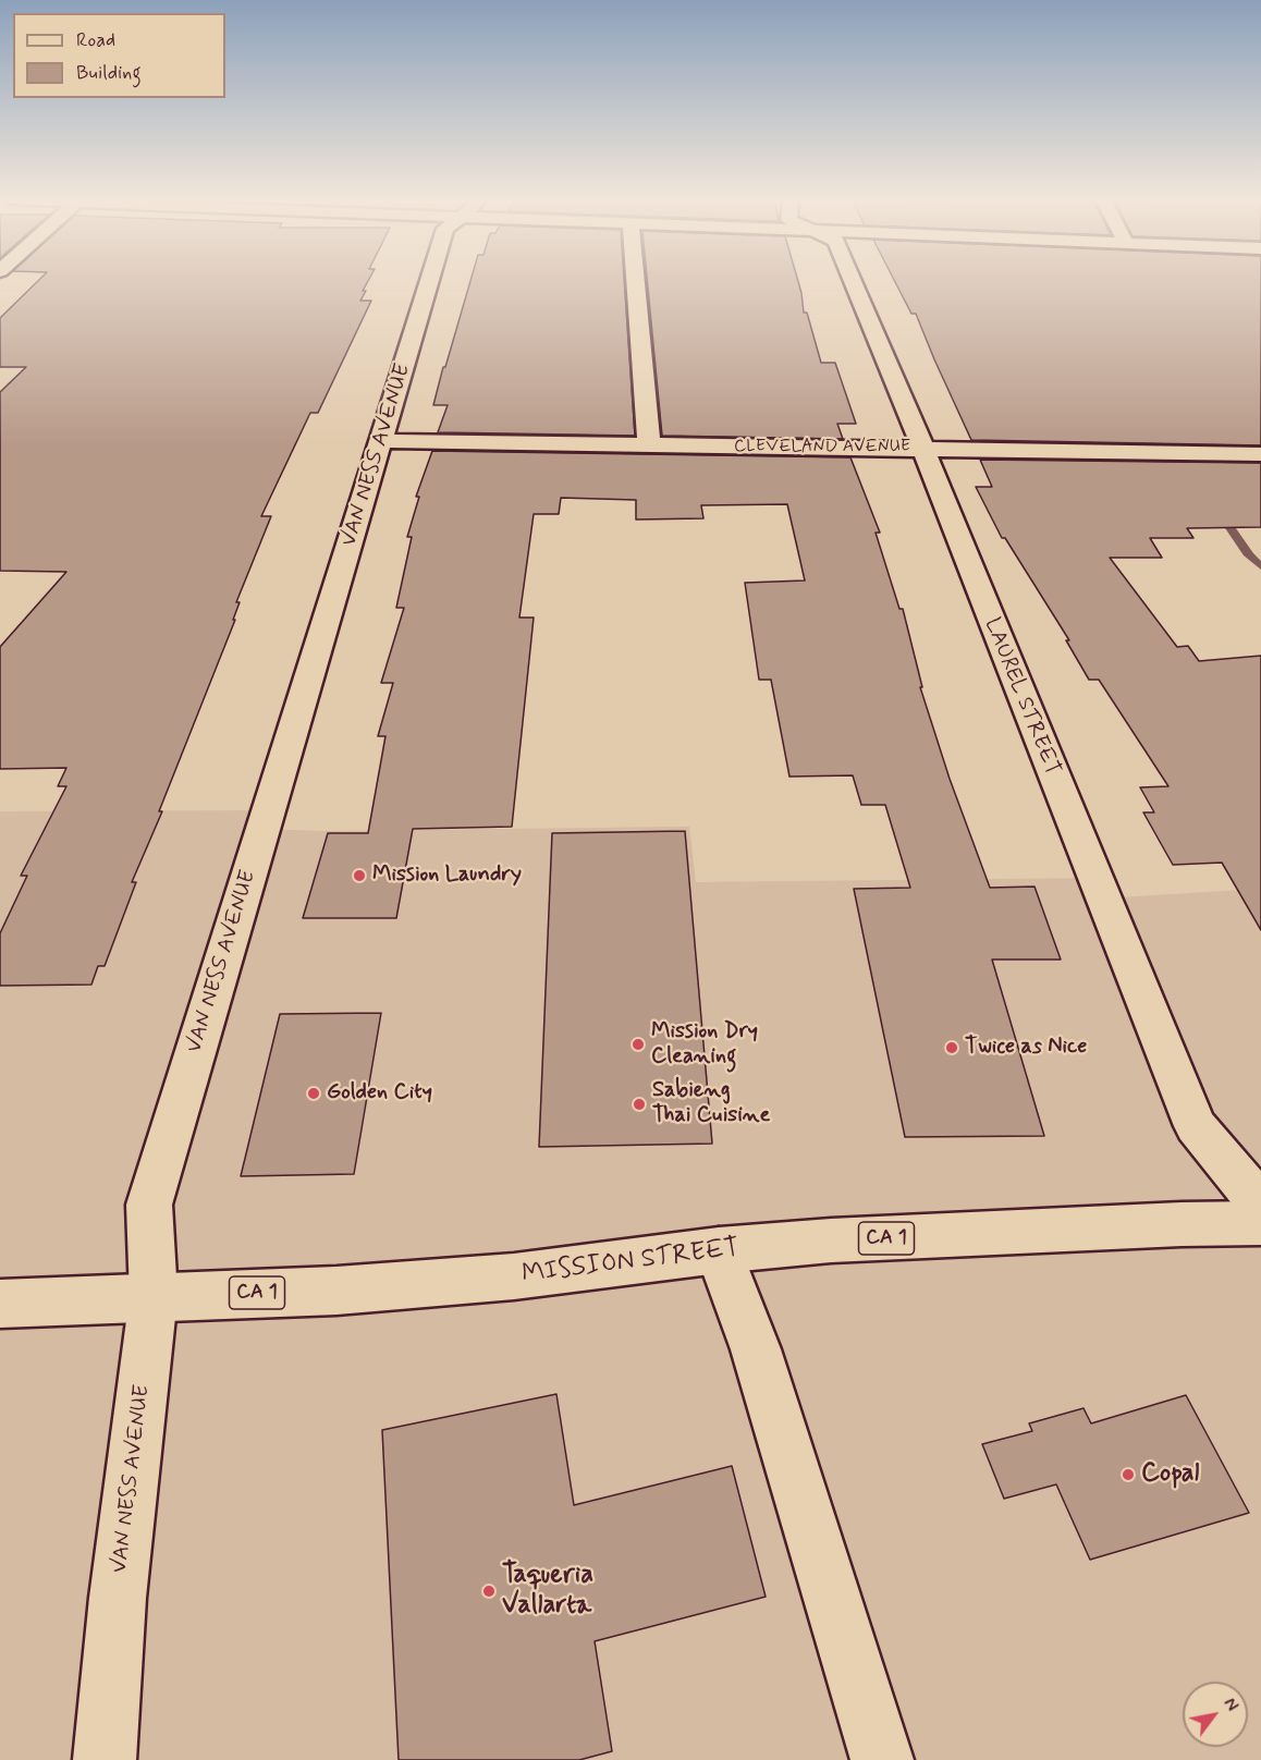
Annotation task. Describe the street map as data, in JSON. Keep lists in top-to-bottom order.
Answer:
{
  "streets": {
    "main road": [
      "CLEVELAND AVENUE",
      "VAN NESS AVENUE",
      "LAUREL STREET",
      "CA 1",
      "MISSION STREET"
    ]
  },
  "crossings": [
    ["CLEVELAND AVENUE", "VAN NESS AVENUE"],
    ["CLEVELAND AVENUE", "LAUREL STREET"],
    ["VAN NESS AVENUE", "MISSION STREET"]
  ],
  "places": [
    "Mission Laundry",
    "Mission Dry Cleaning",
    "Twice as Nice",
    "Golden City",
    "Sabieng Thai Cuisine",
    "Copal",
    "Taqueria Vallarta"
  ],
  "legend": ["Road", "Building"],
  "north": "top right"
}
